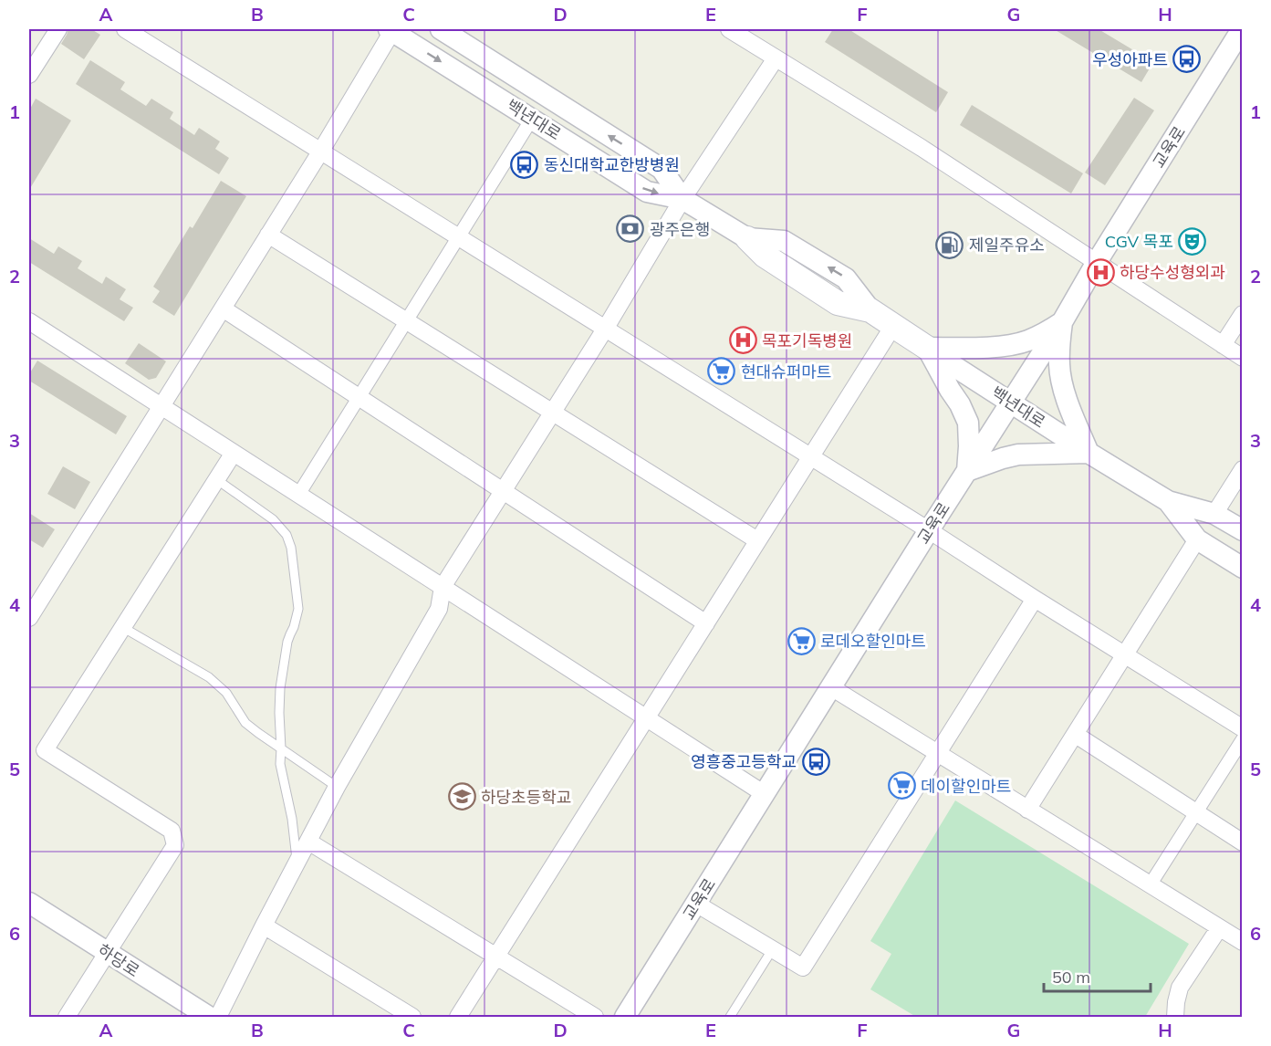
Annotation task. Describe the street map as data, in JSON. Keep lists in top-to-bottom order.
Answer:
{
  "streets": {
    "main road": ["백년대로"],
    "street": ["교육로", "하당로"]
  },
  "crossings": [
    ["백년대로", "교육로"]
  ],
  "places": {
    "bus stop": ["우성아파트", "동신대학교한방병원", "영흥중고등학교"],
    "bank": ["광주은행"],
    "theatre": ["CGV 목포"],
    "fuel station": ["제일주유소"],
    "hospital": ["하당수성형외과", "목포기독병원"],
    "supermarket": ["현대슈퍼마트", "로데오할인마트", "데이할인마트"],
    "school or university": ["하당초등학교"]
  },
  "scale_bar": "50 m",
  "grid": {
    "columns": [
      "A",
      "B",
      "C",
      "D",
      "E",
      "F",
      "G",
      "H"
    ],
    "rows": [
      "1",
      "2",
      "3",
      "4",
      "5",
      "6"
    ]
  }
}
